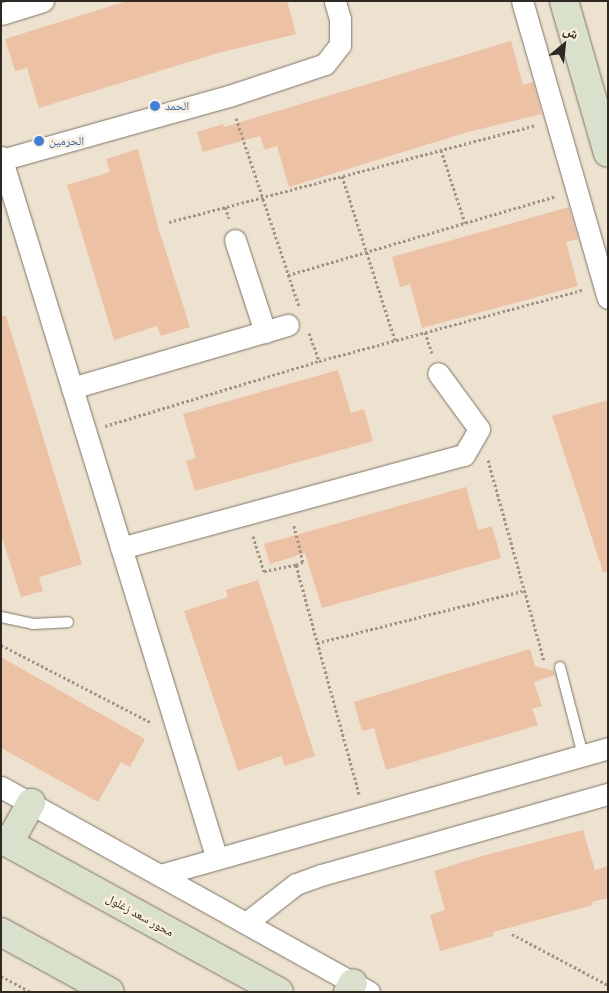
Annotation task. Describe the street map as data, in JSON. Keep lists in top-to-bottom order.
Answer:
{
  "streets": {
    "main road": ["محور سعد زغلول"]
  },
  "places": ["الحمد", "الحرمين"],
  "north": "top right"
}
